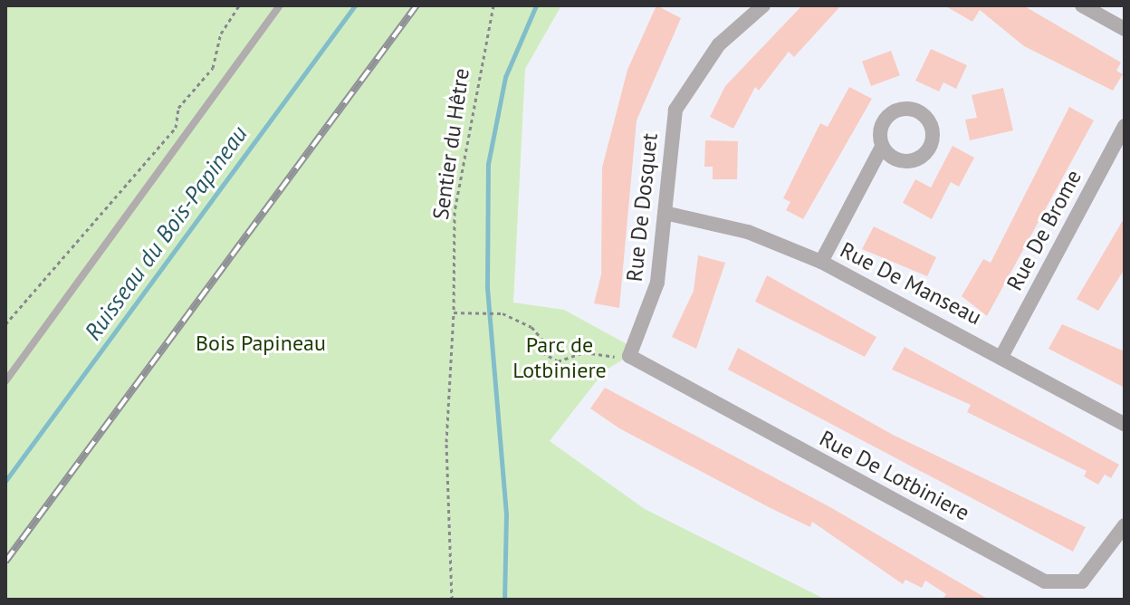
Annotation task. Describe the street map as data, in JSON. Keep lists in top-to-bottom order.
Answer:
{
  "streets": {
    "street": [
      "Rue De Dosquet",
      "Rue De Brome",
      "Rue De Manseau",
      "Rue De Lotbiniere"
    ],
    "path": ["Sentier du Hêtre"]
  },
  "crossings": [
    ["Rue De Dosquet", "Rue De Manseau"],
    ["Rue De Dosquet", "Rue De Lotbiniere"],
    ["Rue De Brome", "Rue De Manseau"]
  ],
  "water": ["Ruisseau du Bois-Papineau"],
  "parks": ["Bois Papineau", "Parc de Lotbiniere"]
}
